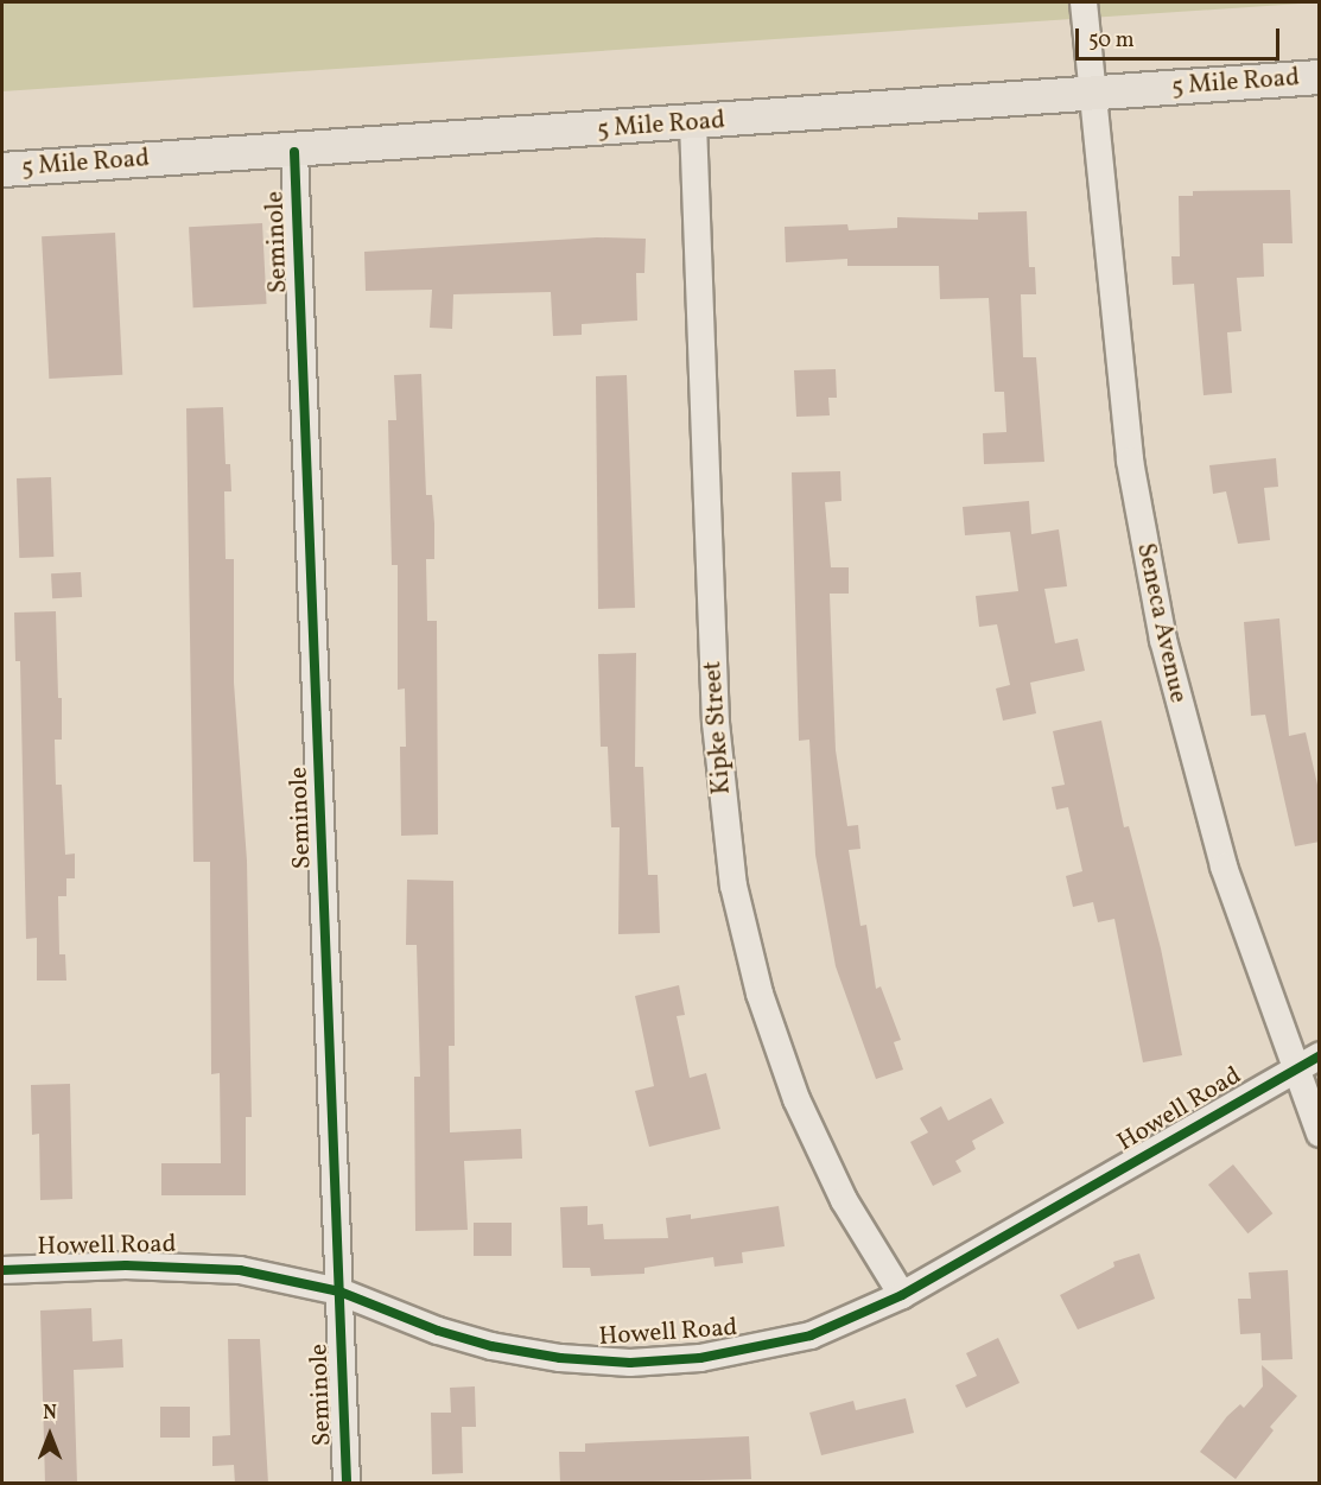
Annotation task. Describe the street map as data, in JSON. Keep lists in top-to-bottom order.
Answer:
{
  "streets": {
    "main road": ["5 Mile Road"],
    "street": [
      "Seminole",
      "Seneca Avenue",
      "Kipke Street",
      "Howell Road"
    ]
  },
  "crossings": [
    ["5 Mile Road", "Seminole"],
    ["5 Mile Road", "Seneca Avenue"],
    ["5 Mile Road", "Kipke Street"],
    ["Seminole", "Howell Road"],
    ["Seneca Avenue", "Howell Road"],
    ["Kipke Street", "Howell Road"]
  ],
  "scale_bar": "50 m",
  "north": "top"
}
